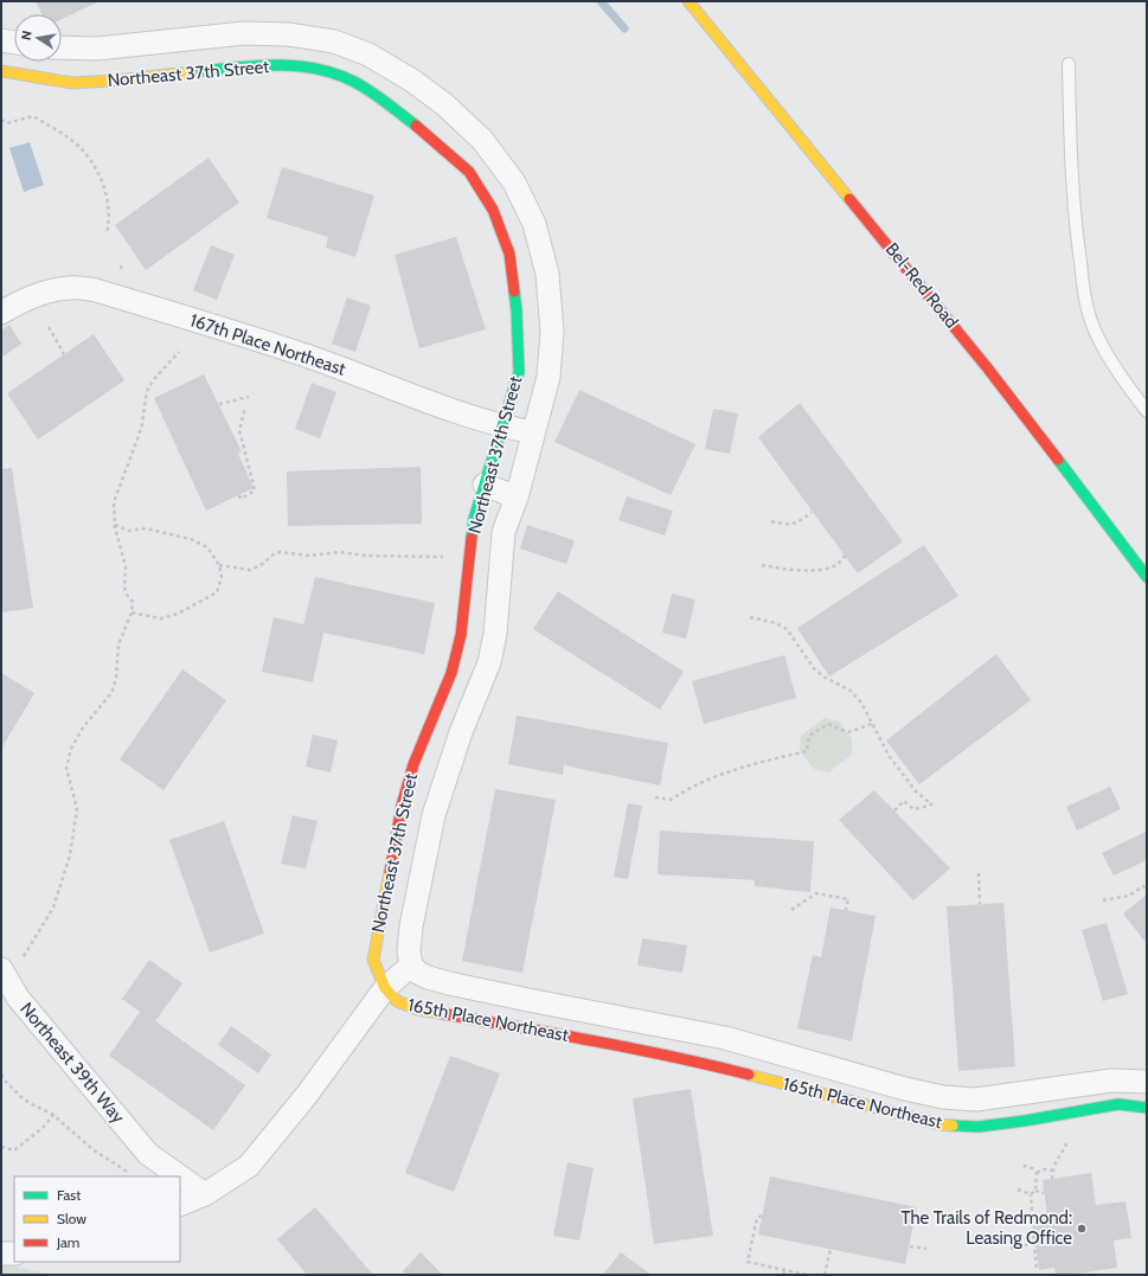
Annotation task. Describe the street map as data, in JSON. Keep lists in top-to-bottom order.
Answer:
{
  "streets": {
    "street": [
      "Northeast 37th Street",
      "Bel-Red Road",
      "167th Place Northeast",
      "165th Place Northeast",
      "Northeast 39th Way"
    ]
  },
  "crossings": [
    ["Northeast 37th Street", "167th Place Northeast"],
    ["Northeast 37th Street", "165th Place Northeast"]
  ],
  "places": ["The Trails of Redmond: Leasing Office"],
  "legend": ["Fast", "Slow", "Jam"],
  "north": "left"
}
